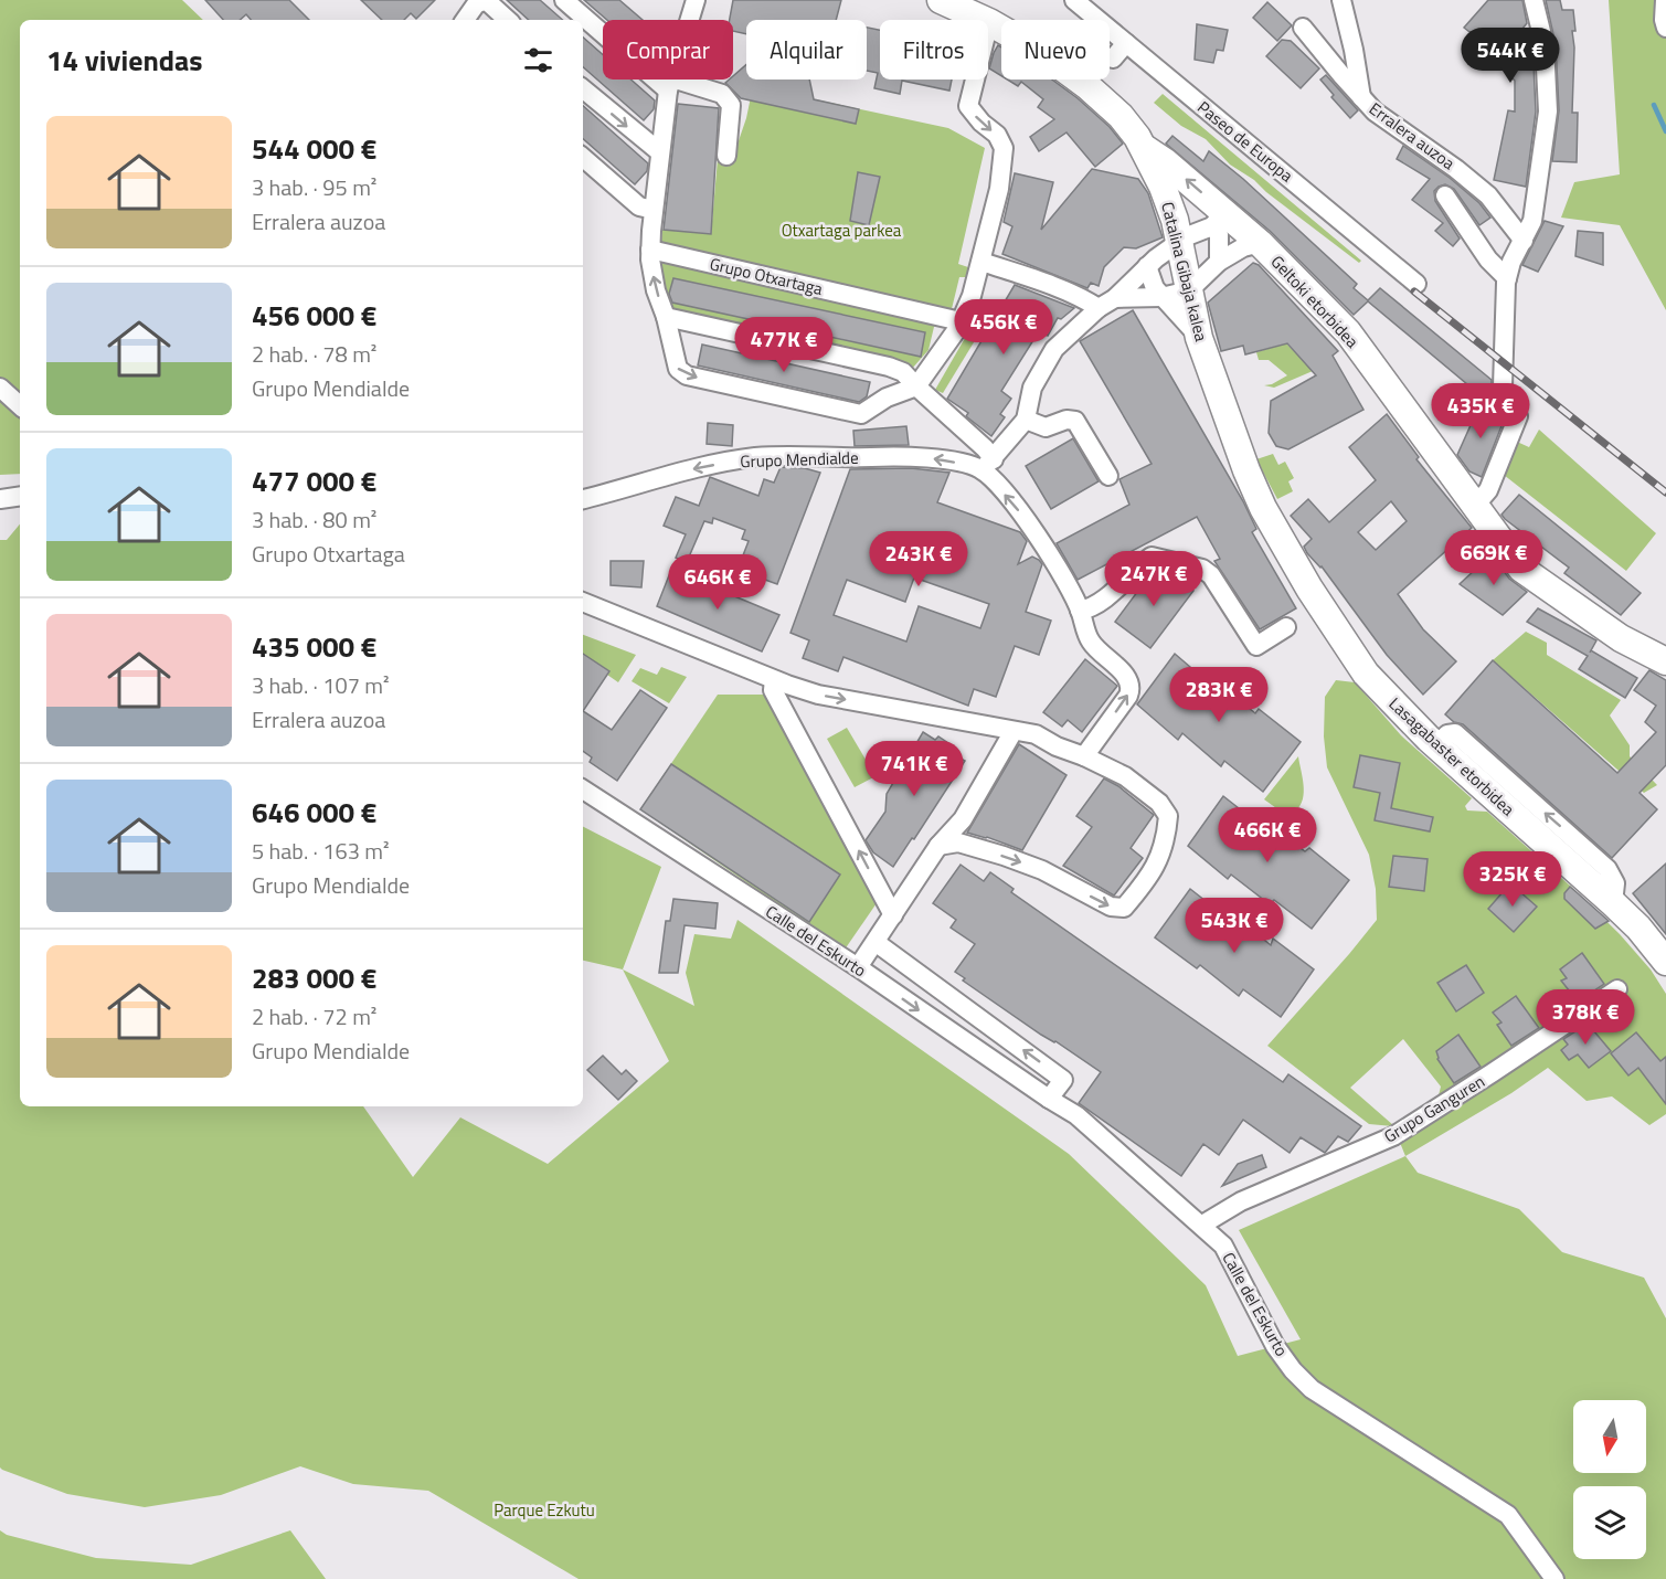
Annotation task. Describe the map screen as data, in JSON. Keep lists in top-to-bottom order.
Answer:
{
  "streets": {
    "street": [
      "Erralera auzoa",
      "Paseo de Europa",
      "Catalina Gibaja kalea",
      "Grupo Otxartaga",
      "Geltoki etorbidea",
      "Grupo Mendialde",
      "Lasagabaster etorbidea",
      "Calle del Eskurto",
      "Grupo Ganguren"
    ]
  },
  "crossings": [
    ["Catalina Gibaja kalea", "Geltoki etorbidea"],
    ["Catalina Gibaja kalea", "Lasagabaster etorbidea"],
    ["Calle del Eskurto", "Grupo Ganguren"]
  ],
  "parks": ["Otxartaga parkea", "Parque Ezkutu"],
  "north": "bottom",
  "page": {
    "chip": [
      "Comprar",
      "Alquilar",
      "Filtros",
      "Nuevo"
    ],
    "heading": "14 viviendas",
    "price": [
      "544K €",
      "456K €",
      "477K €",
      "435K €",
      "669K €",
      "243K €",
      "247K €",
      "646K €",
      "283K €",
      "741K €",
      "466K €",
      "325K €",
      "543K €",
      "378K €"
    ],
    "list": [
      {
        "name": "544 000 €",
        "note": "3 hab. · 95 m² · Erralera auzoa"
      },
      {
        "name": "456 000 €",
        "note": "2 hab. · 78 m² · Grupo Mendialde"
      },
      {
        "name": "477 000 €",
        "note": "3 hab. · 80 m² · Grupo Otxartaga"
      },
      {
        "name": "435 000 €",
        "note": "3 hab. · 107 m² · Erralera auzoa"
      },
      {
        "name": "646 000 €",
        "note": "5 hab. · 163 m² · Grupo Mendialde"
      },
      {
        "name": "283 000 €",
        "note": "2 hab. · 72 m² · Grupo Mendialde"
      }
    ]
  }
}
